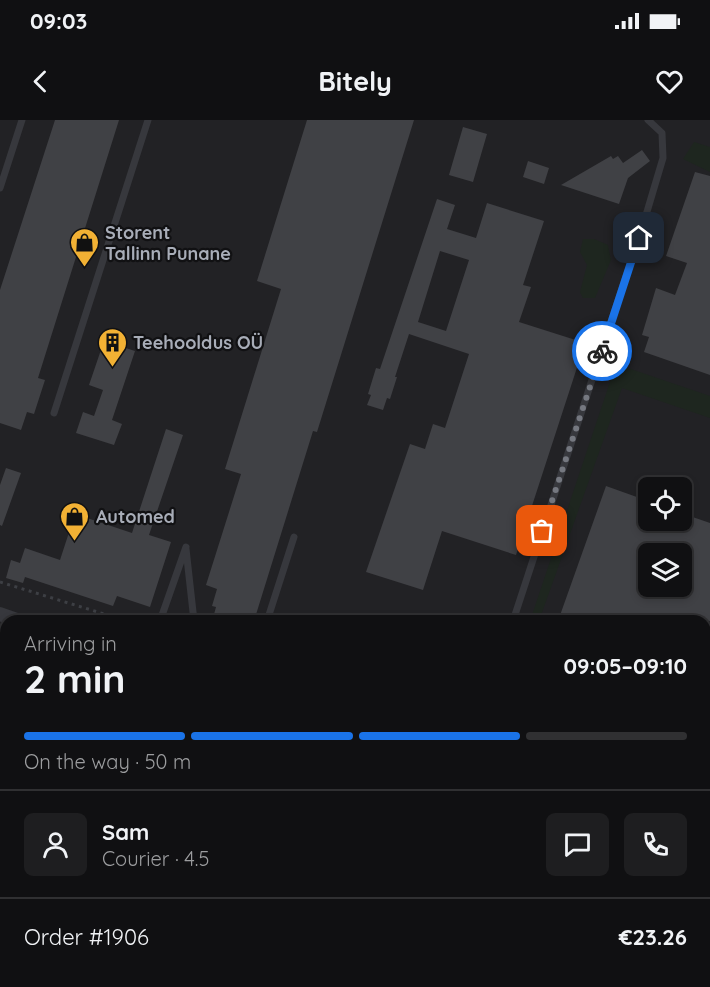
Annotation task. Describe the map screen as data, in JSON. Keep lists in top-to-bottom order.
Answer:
{
  "places": {
    "shop": ["Storent Tallinn Punane", "Automed"],
    "building": ["Teehooldus OÜ"]
  },
  "page": {
    "status": "09:03",
    "header": "Bitely",
    "heading": ["2 min", "Arriving in", "09:05–09:10"],
    "panel": [
      "Sam",
      "Courier · 4.5",
      "Order #1906",
      "€23.26"
    ],
    "bar": "On the way · 50 m"
  }
}
